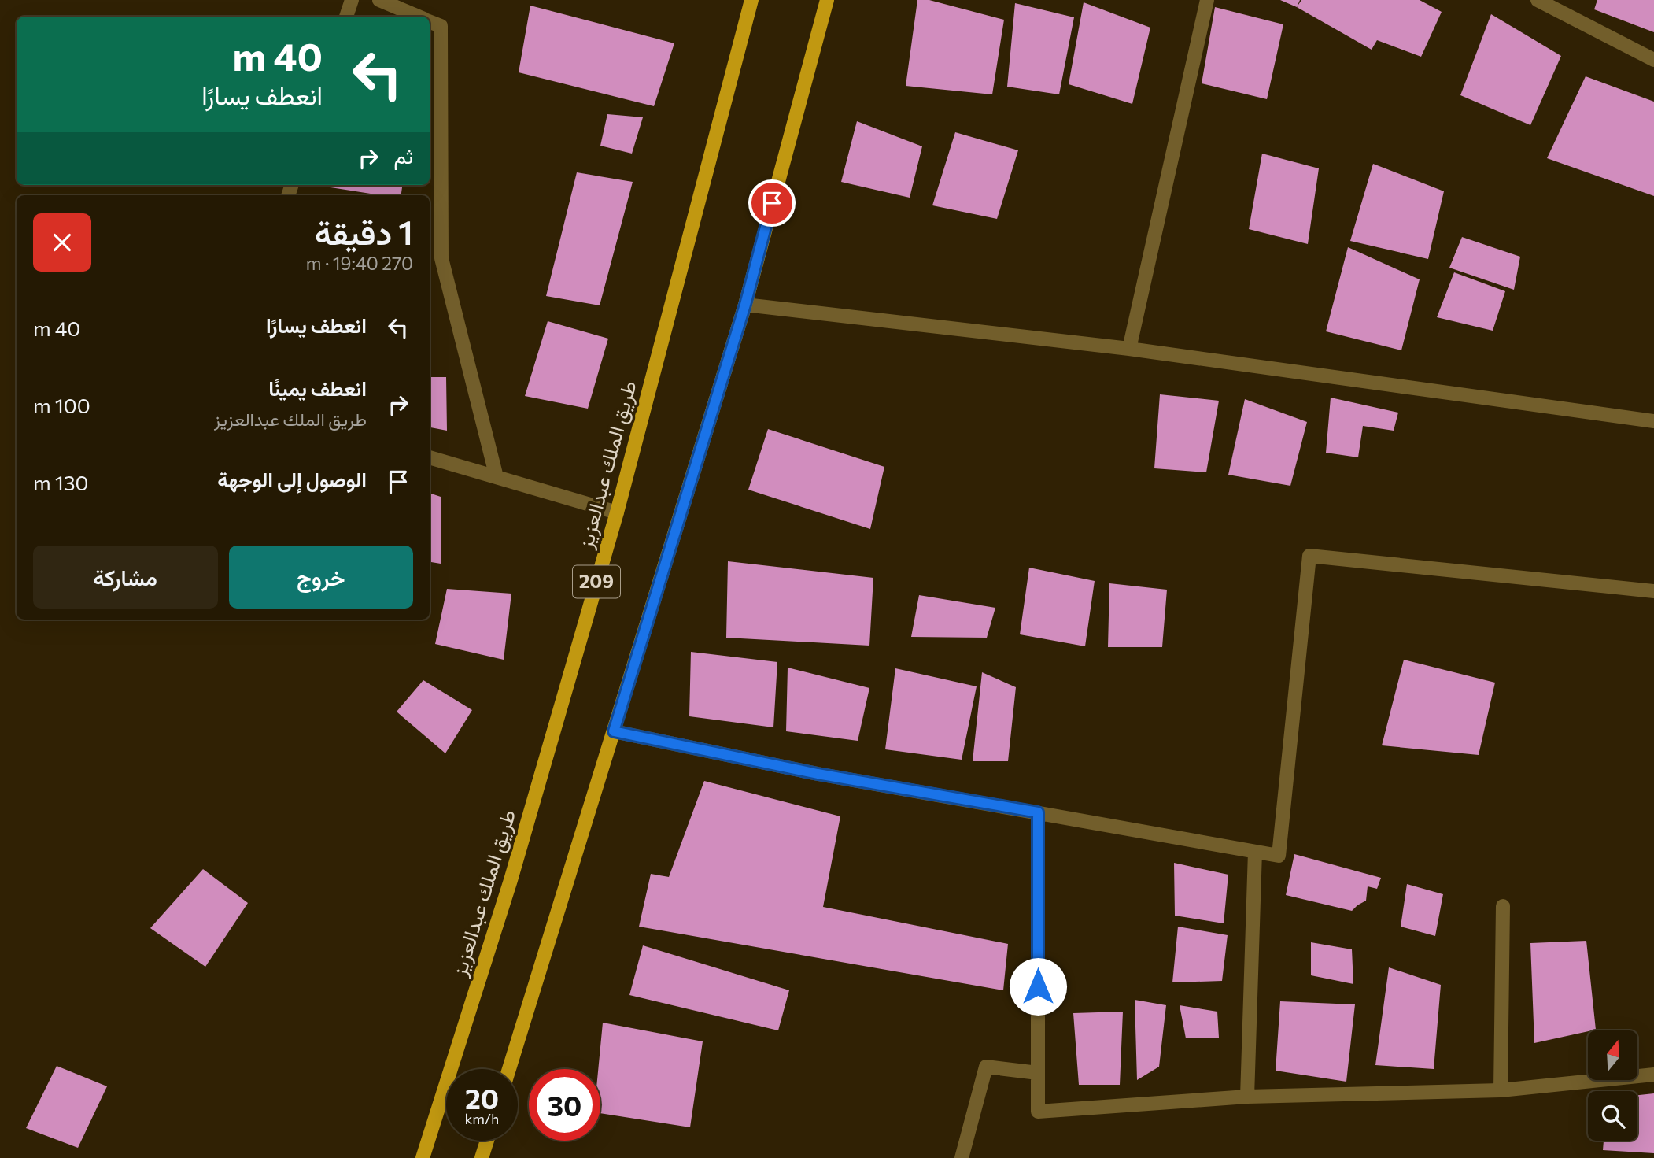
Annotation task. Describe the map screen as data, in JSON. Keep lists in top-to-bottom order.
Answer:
{
  "streets": {
    "main road": ["طريق الملك عبدالعزيز", "209"]
  },
  "north": "top",
  "page": {
    "turn": ["40 m", "انعطف يسارًا"],
    "then": "ثم",
    "heading": ["1 دقيقة", "270 m · 19:40"],
    "list": [
      {
        "name": "انعطف يسارًا",
        "value": "40 m"
      },
      {
        "name": "انعطف يمينًا",
        "note": "طريق الملك عبدالعزيز",
        "value": "100 m"
      },
      {
        "name": "الوصول إلى الوجهة",
        "value": "130 m"
      }
    ],
    "buttons": ["خروج", "مشاركة"],
    "speed": "20 km/h",
    "limit": "30"
  }
}
